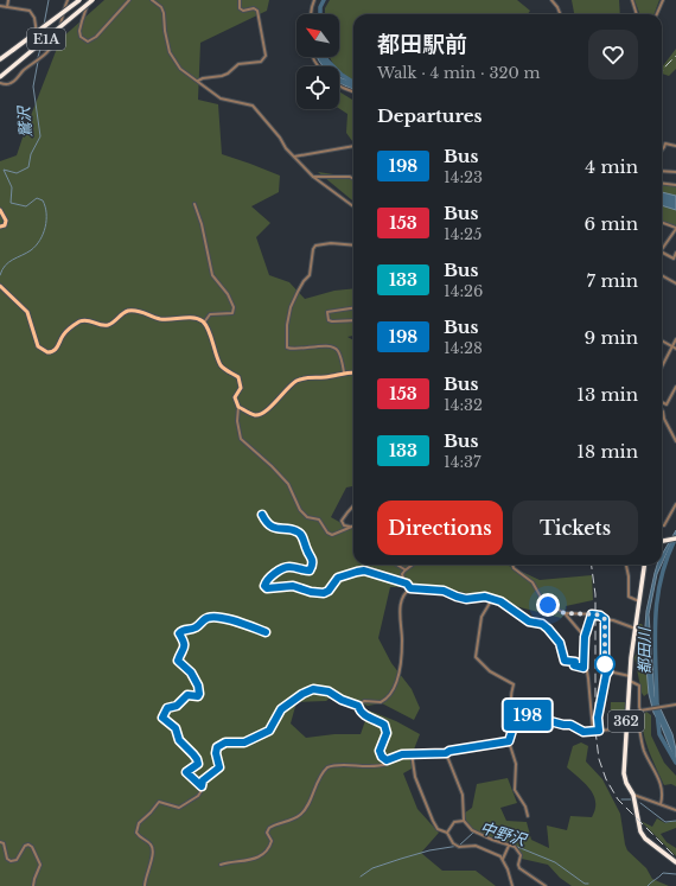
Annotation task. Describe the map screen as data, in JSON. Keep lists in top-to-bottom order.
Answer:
{
  "streets": {
    "highway": ["E1A", "362"]
  },
  "water": ["鷲沢", "都田川", "中野沢"],
  "lines": ["bus line 198"],
  "north": "top left",
  "page": {
    "on_map": "198",
    "heading": [
      ["都田駅前", "Walk · 4 min · 320 m"],
      "Departures"
    ],
    "list": [
      {
        "mark": "198",
        "name": "Bus",
        "note": "14:23",
        "value": "4 min"
      },
      {
        "mark": "153",
        "name": "Bus",
        "note": "14:25",
        "value": "6 min"
      },
      {
        "mark": "133",
        "name": "Bus",
        "note": "14:26",
        "value": "7 min"
      },
      {
        "mark": "198",
        "name": "Bus",
        "note": "14:28",
        "value": "9 min"
      },
      {
        "mark": "153",
        "name": "Bus",
        "note": "14:32",
        "value": "13 min"
      },
      {
        "mark": "133",
        "name": "Bus",
        "note": "14:37",
        "value": "18 min"
      }
    ],
    "buttons": ["Directions", "Tickets"]
  }
}
